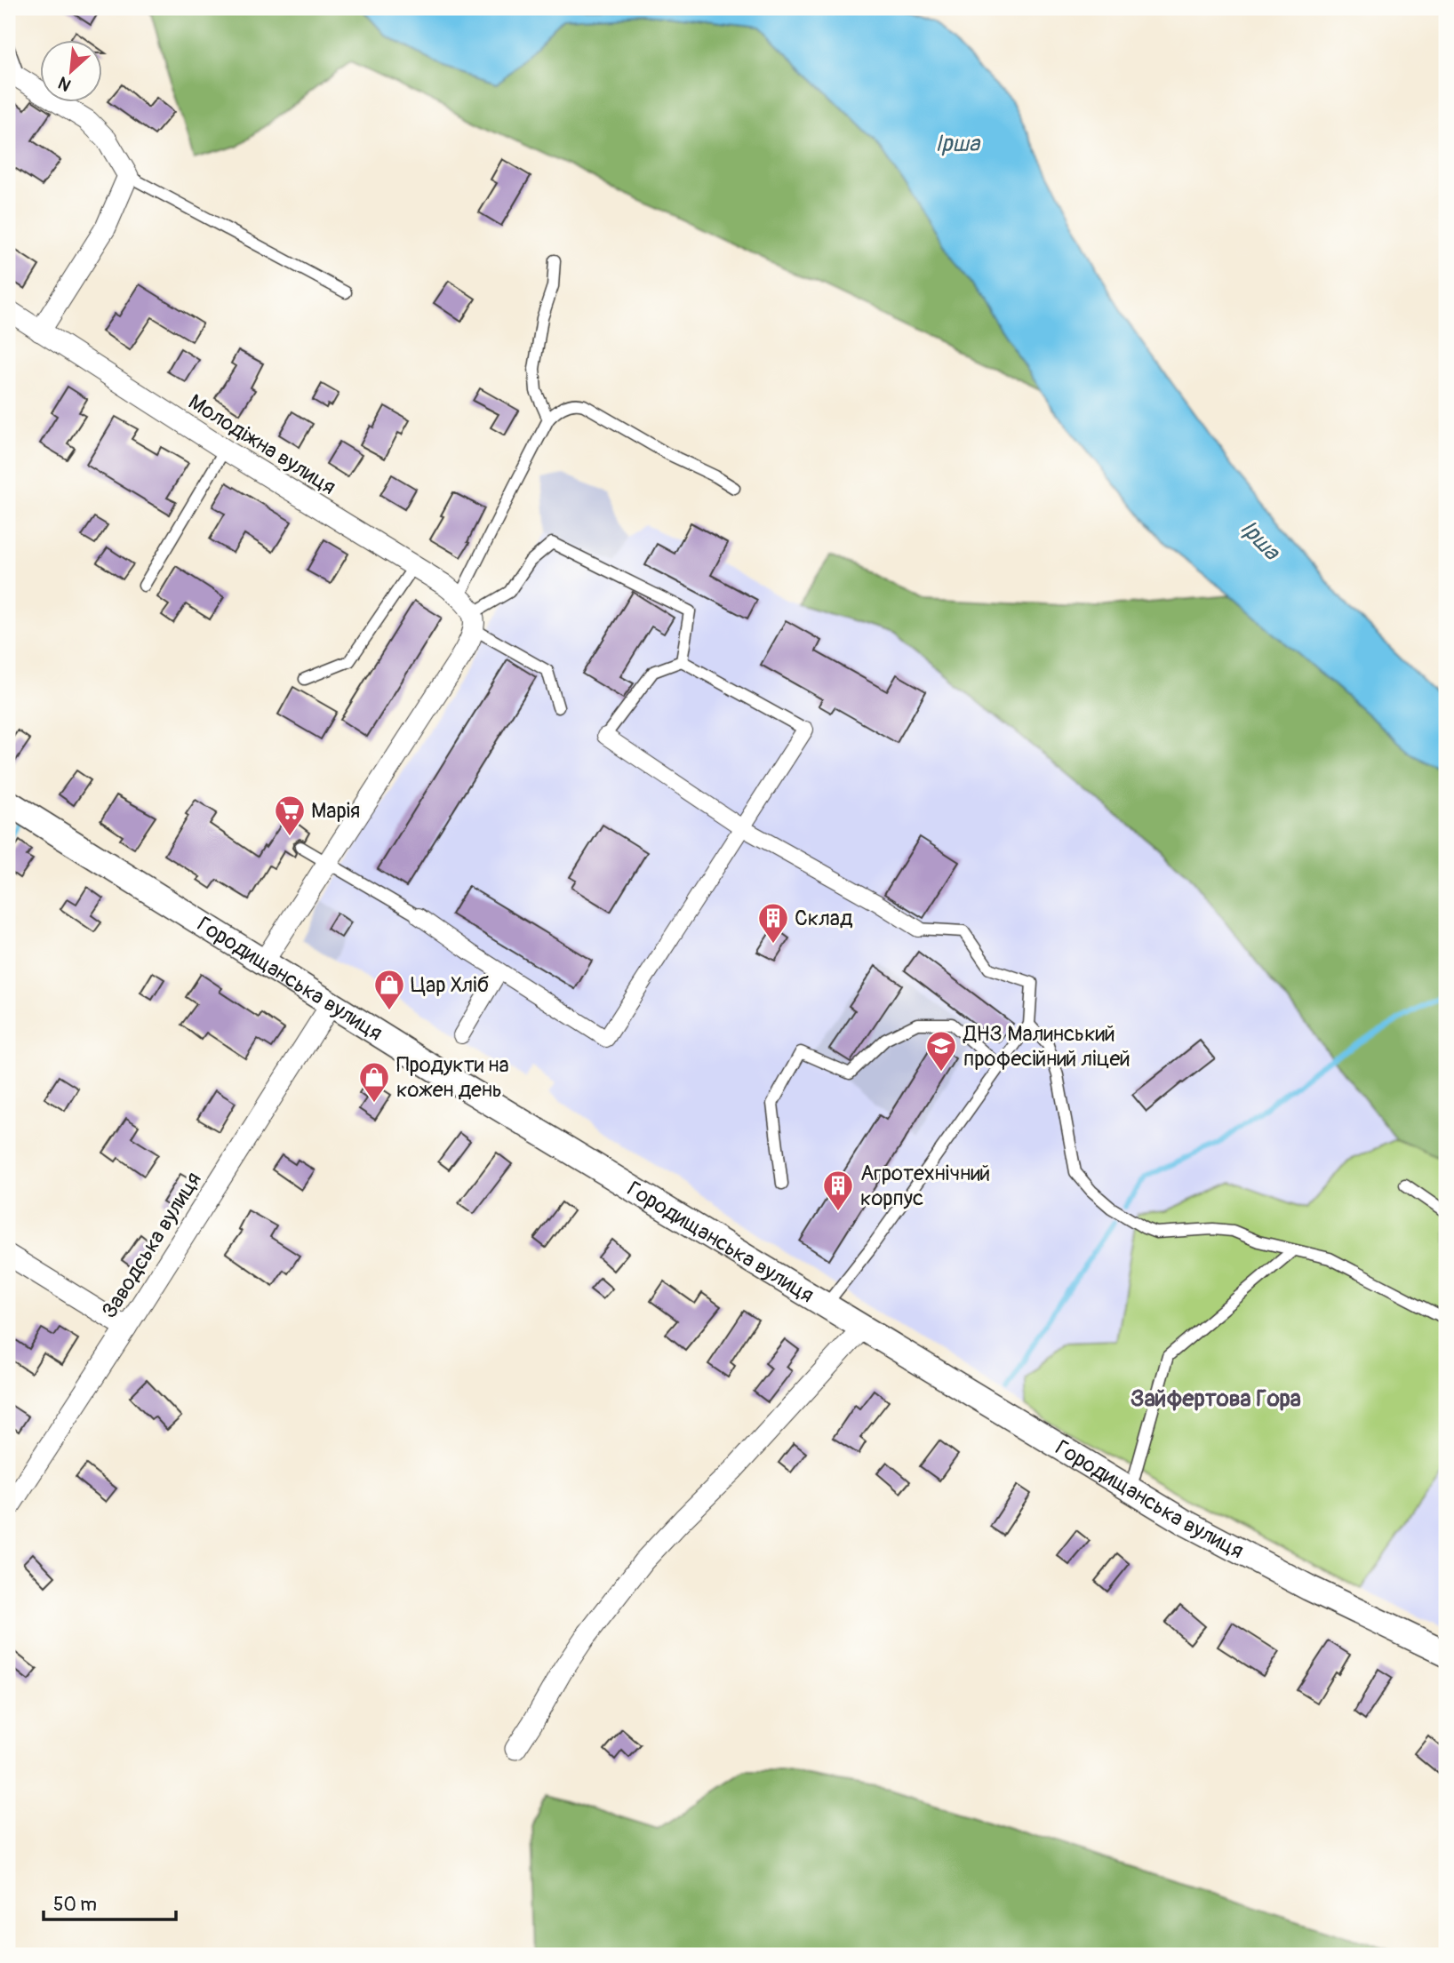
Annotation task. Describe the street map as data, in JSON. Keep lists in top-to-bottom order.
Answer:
{
  "streets": {
    "street": ["Молодіжна вулиця", "Городищанська вулиця", "Заводська вулиця"]
  },
  "crossings": [
    ["Городищанська вулиця", "Заводська вулиця"]
  ],
  "districts": ["Зайфертова Гора"],
  "water": ["Ірша"],
  "places": {
    "supermarket": ["Марія"],
    "building": ["Склад", "Агротехнічний корпус"],
    "shop": ["Цар Хліб", "Продукти на кожен день"],
    "school or university": ["ДНЗ Малинський професійний ліцей"]
  },
  "scale_bar": "50 m",
  "north": "bottom left"
}
